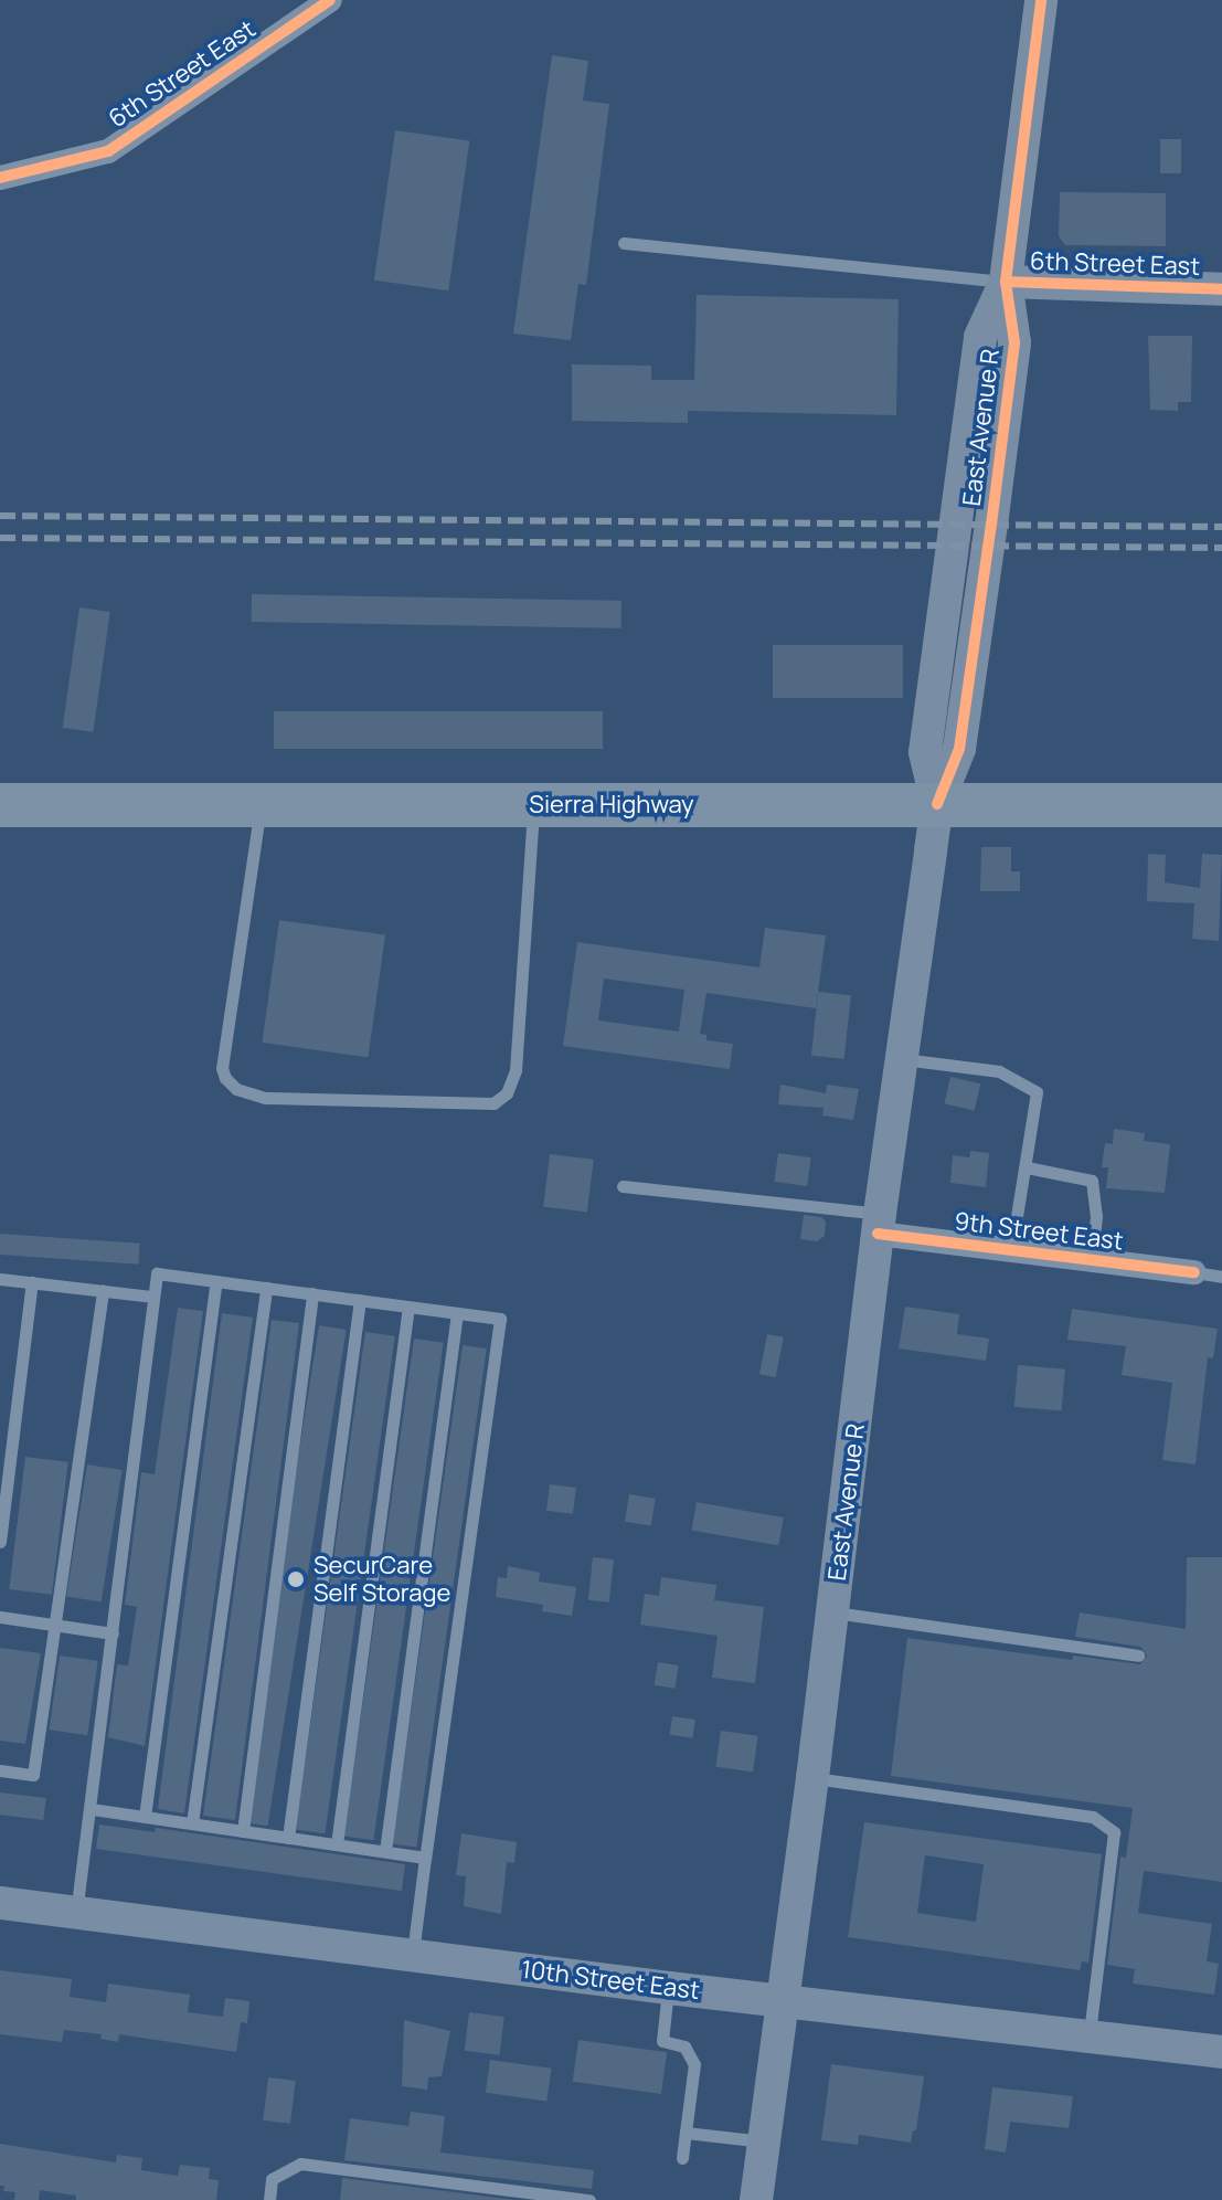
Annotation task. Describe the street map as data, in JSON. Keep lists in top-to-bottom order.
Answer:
{
  "streets": {
    "highway": ["Sierra Highway"],
    "main road": ["6th Street East", "East Avenue R", "10th Street East"],
    "street": ["9th Street East"]
  },
  "crossings": [
    ["6th Street East", "East Avenue R"],
    ["East Avenue R", "Sierra Highway"],
    ["East Avenue R", "9th Street East"],
    ["East Avenue R", "10th Street East"]
  ],
  "places": ["SecurCare Self Storage"]
}
